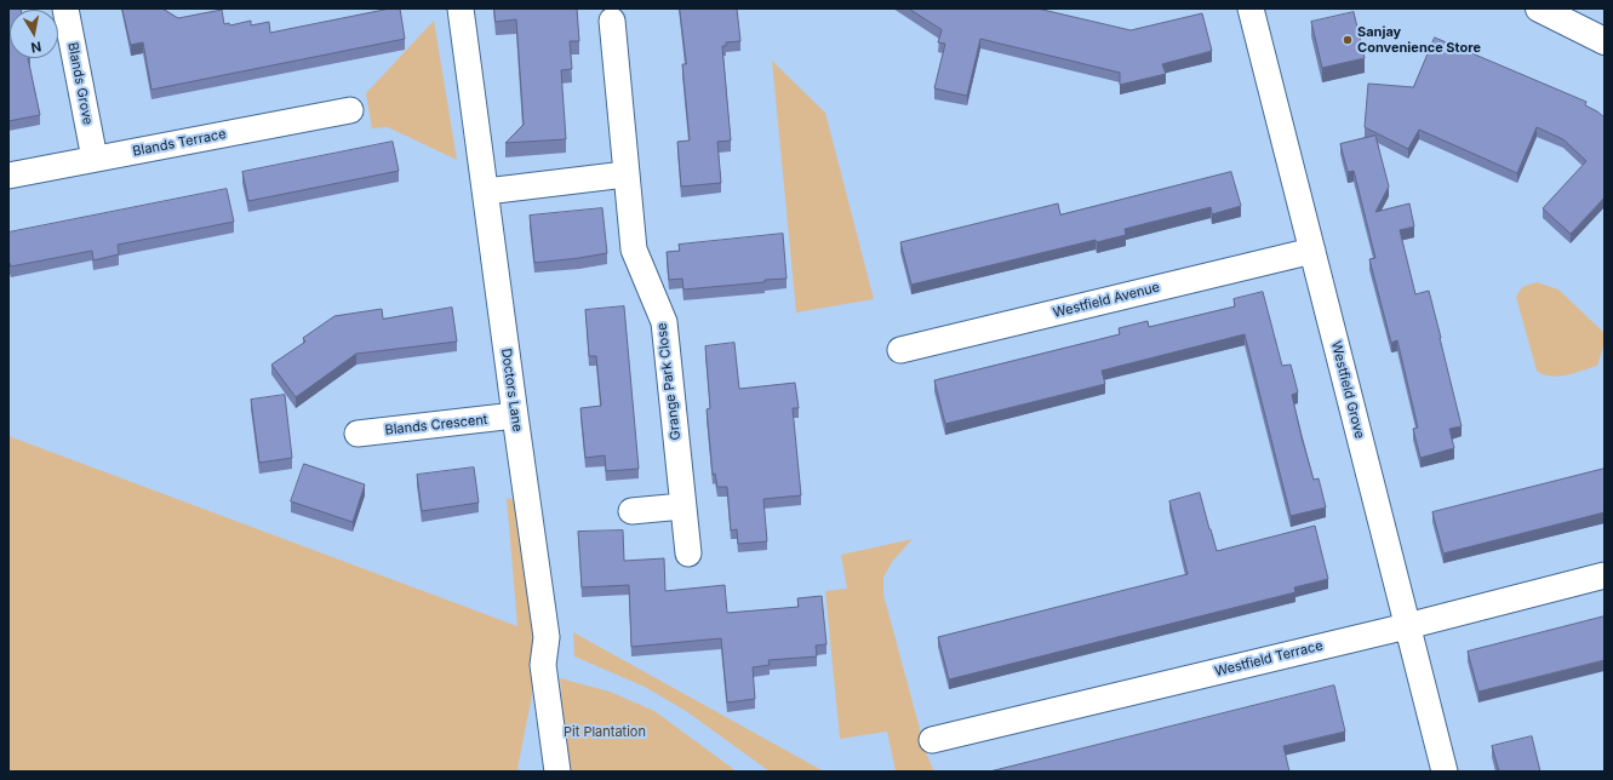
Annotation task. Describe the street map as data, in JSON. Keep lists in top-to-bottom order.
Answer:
{
  "streets": {
    "street": [
      "Blands Grove",
      "Blands Terrace",
      "Westfield Avenue",
      "Grange Park Close",
      "Doctors Lane",
      "Westfield Grove",
      "Blands Crescent",
      "Westfield Terrace"
    ]
  },
  "crossings": [
    ["Blands Grove", "Blands Terrace"],
    ["Westfield Avenue", "Westfield Grove"],
    ["Doctors Lane", "Blands Crescent"],
    ["Westfield Grove", "Westfield Terrace"]
  ],
  "parks": ["Pit Plantation"],
  "places": ["Sanjay Convenience Store"],
  "north": "bottom"
}
